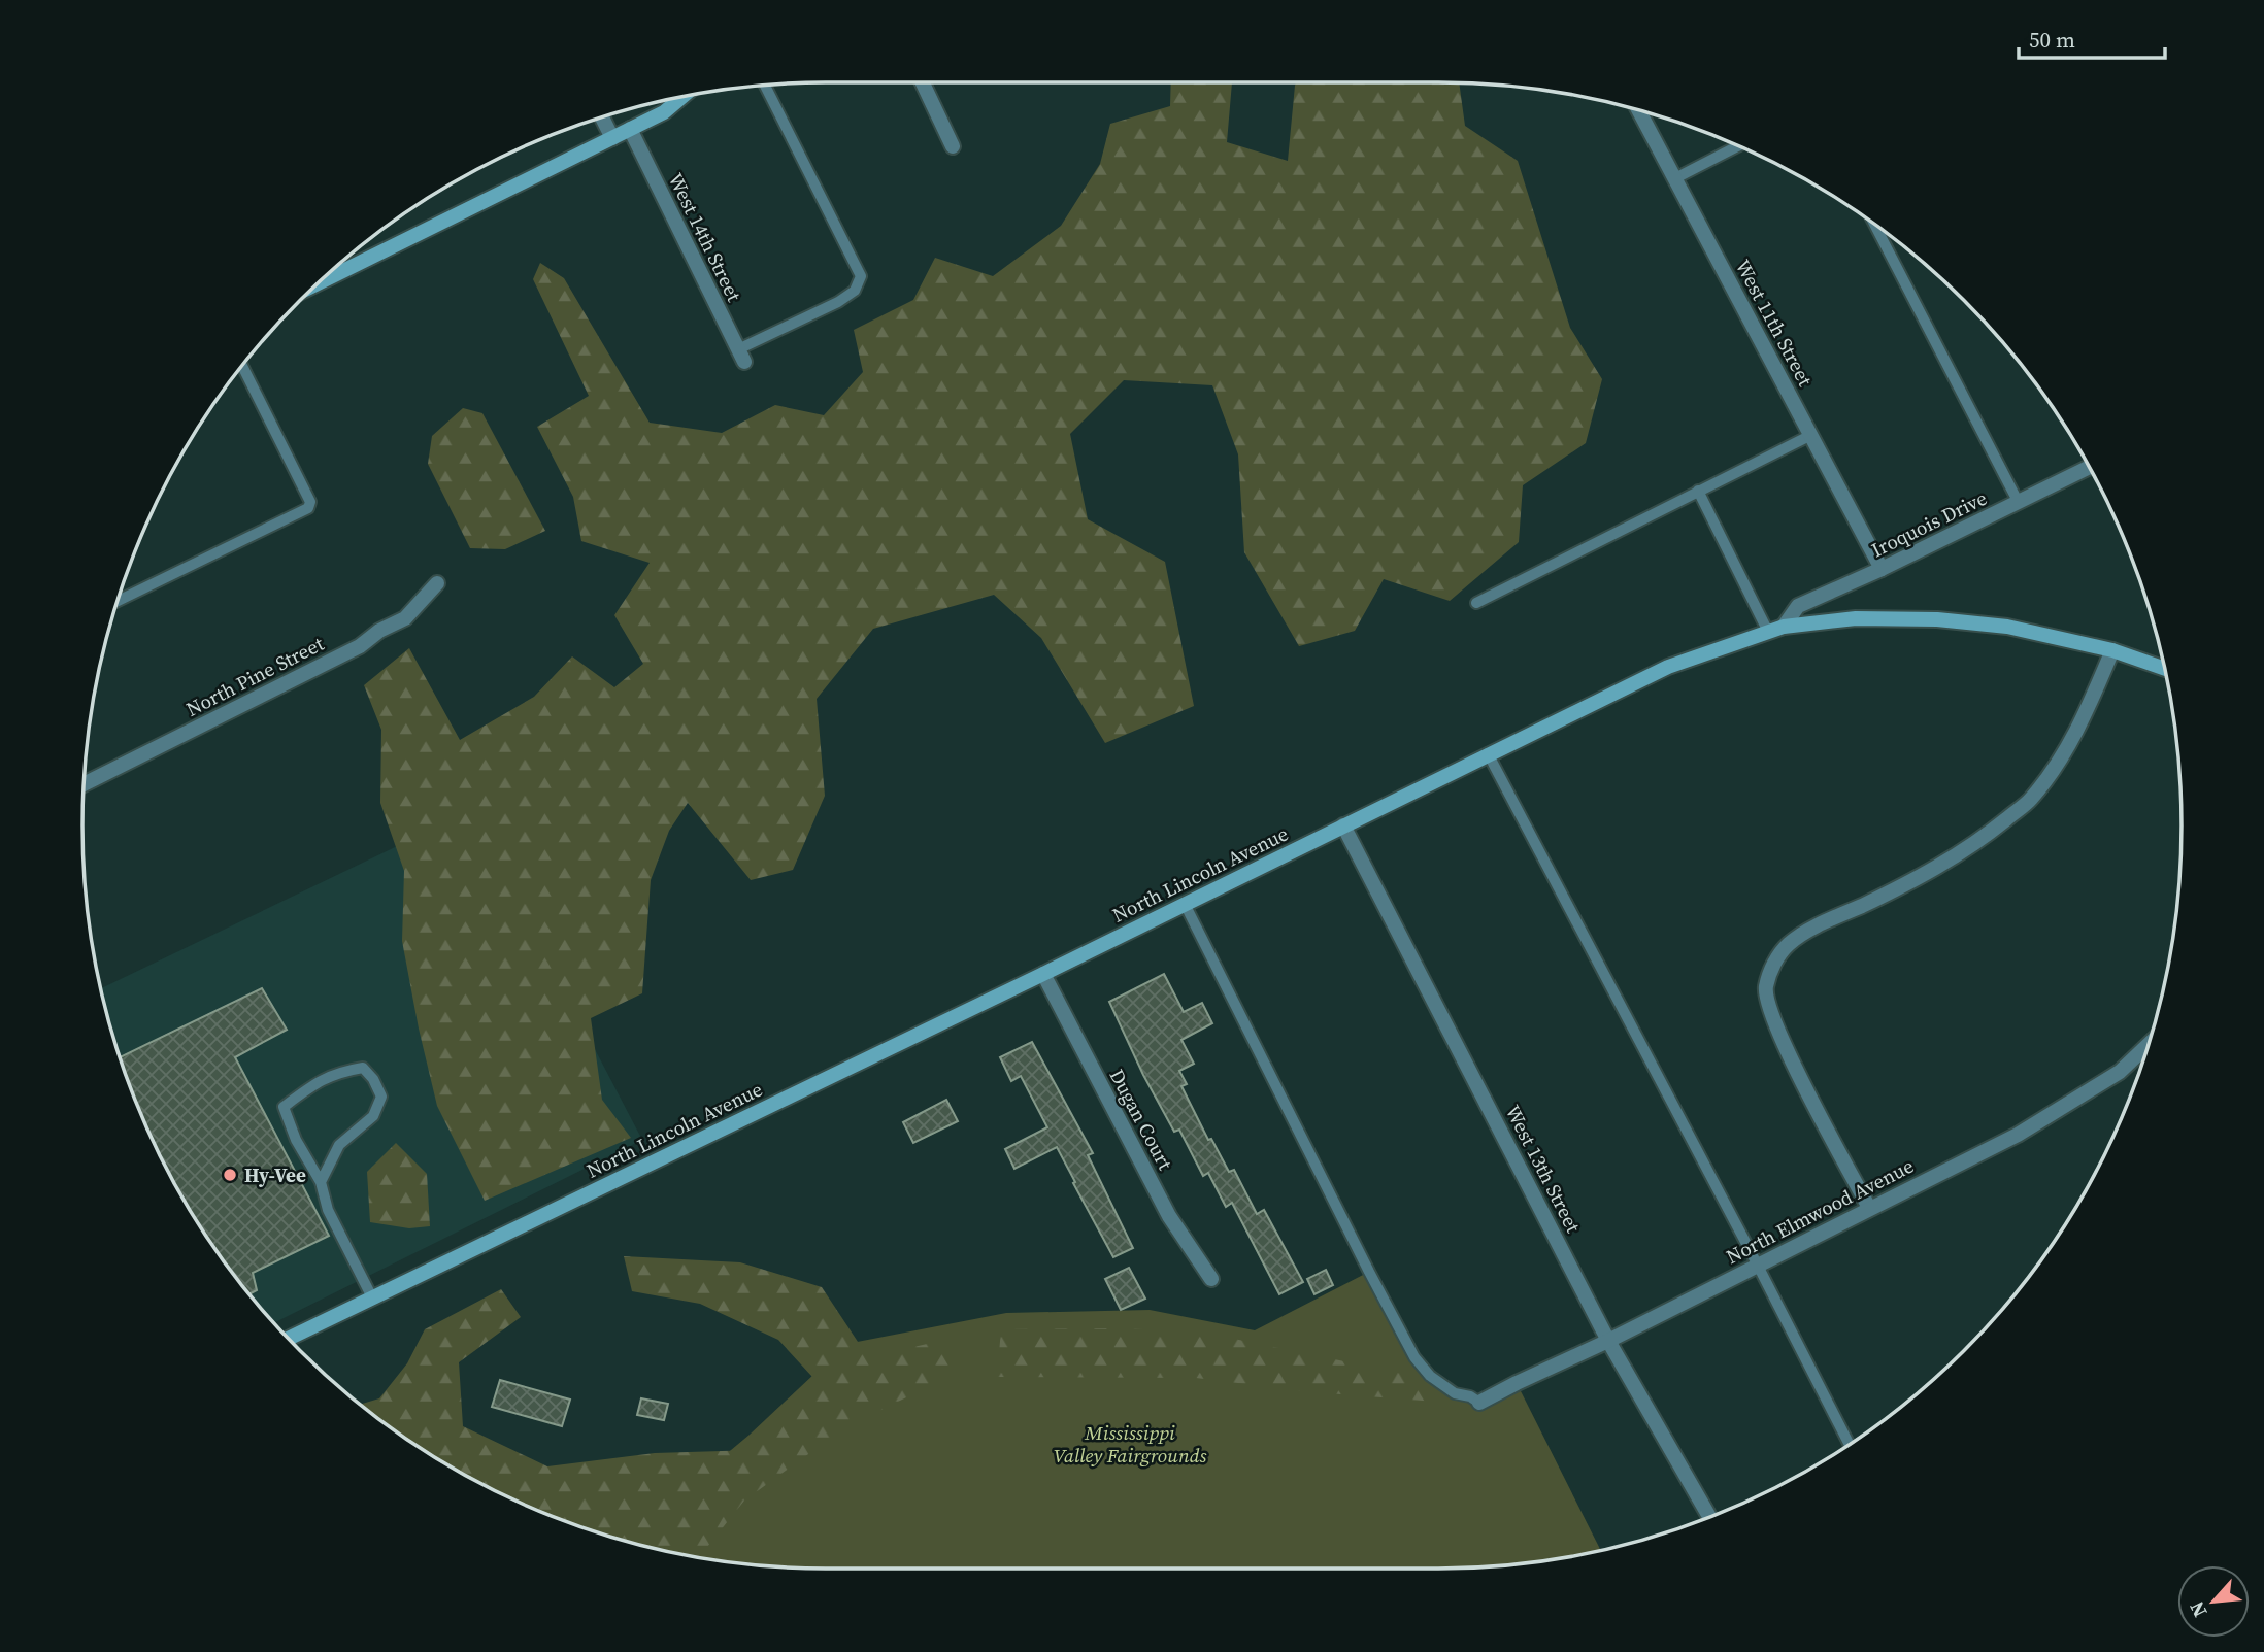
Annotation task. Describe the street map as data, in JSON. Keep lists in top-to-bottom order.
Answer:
{
  "streets": {
    "street": [
      "West 14th Street",
      "West 11th Street",
      "Iroquois Drive",
      "North Pine Street",
      "North Lincoln Avenue",
      "Dugan Court",
      "West 13th Street",
      "North Elmwood Avenue"
    ]
  },
  "crossings": [
    ["West 11th Street", "Iroquois Drive"],
    ["Iroquois Drive", "North Lincoln Avenue"],
    ["North Lincoln Avenue", "Dugan Court"],
    ["North Lincoln Avenue", "West 13th Street"],
    ["West 13th Street", "North Elmwood Avenue"]
  ],
  "parks": ["Mississippi Valley Fairgrounds"],
  "places": ["Hy-Vee"],
  "scale_bar": "50 m",
  "north": "bottom left"
}
